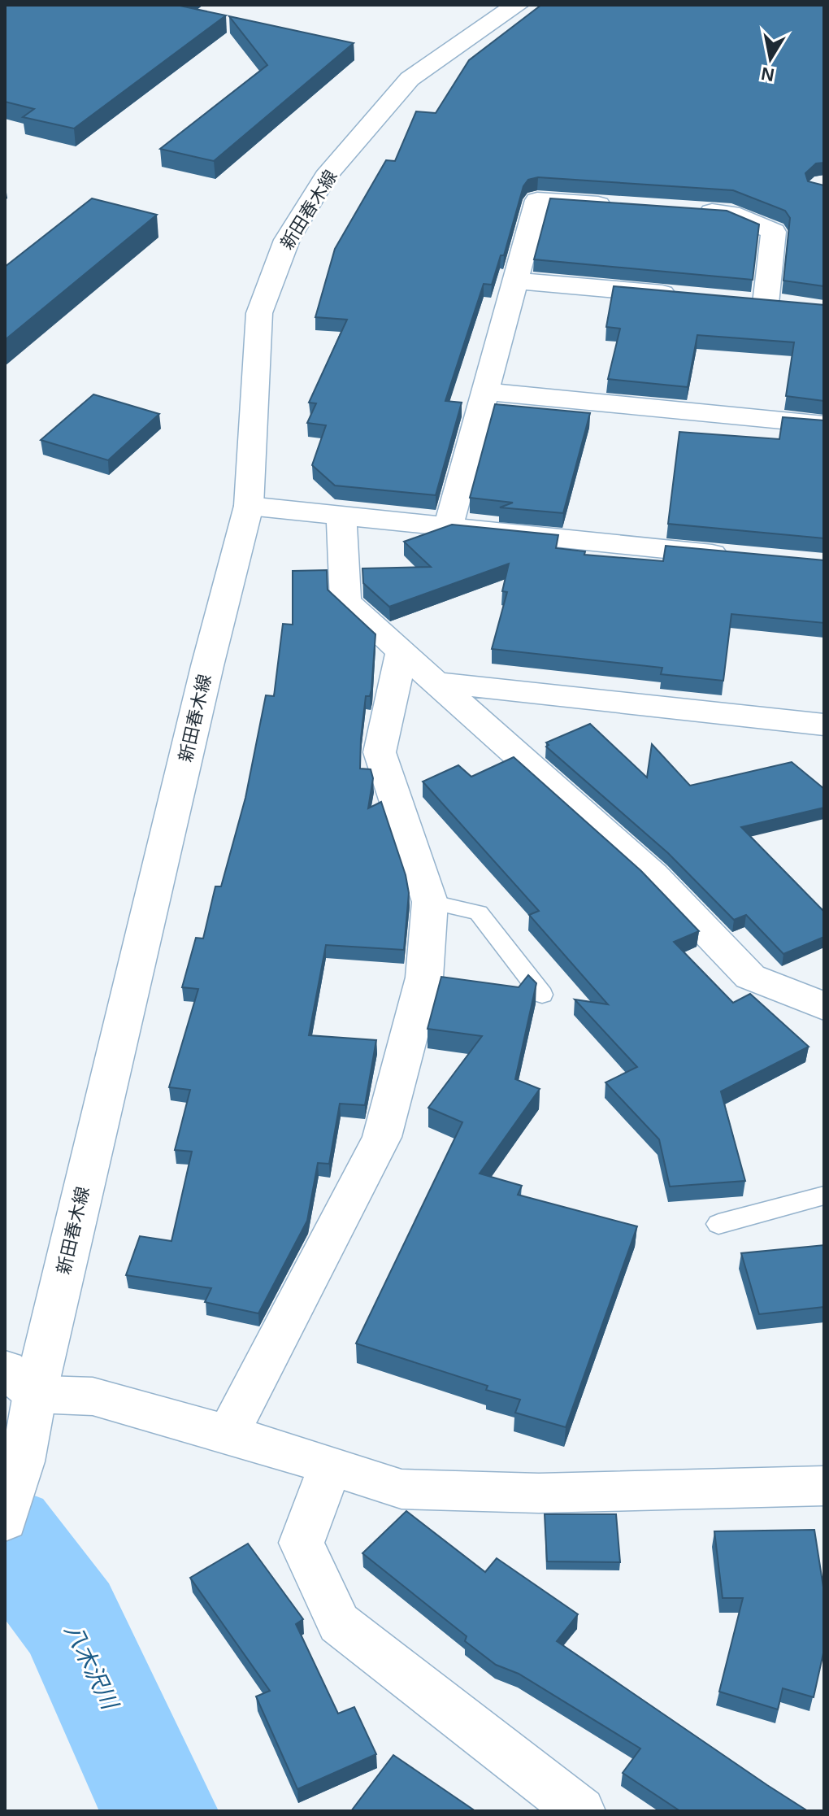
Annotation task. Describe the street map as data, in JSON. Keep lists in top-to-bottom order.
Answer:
{
  "streets": {
    "street": ["新田春木線"]
  },
  "water": ["八木沢川"],
  "north": "bottom"
}
